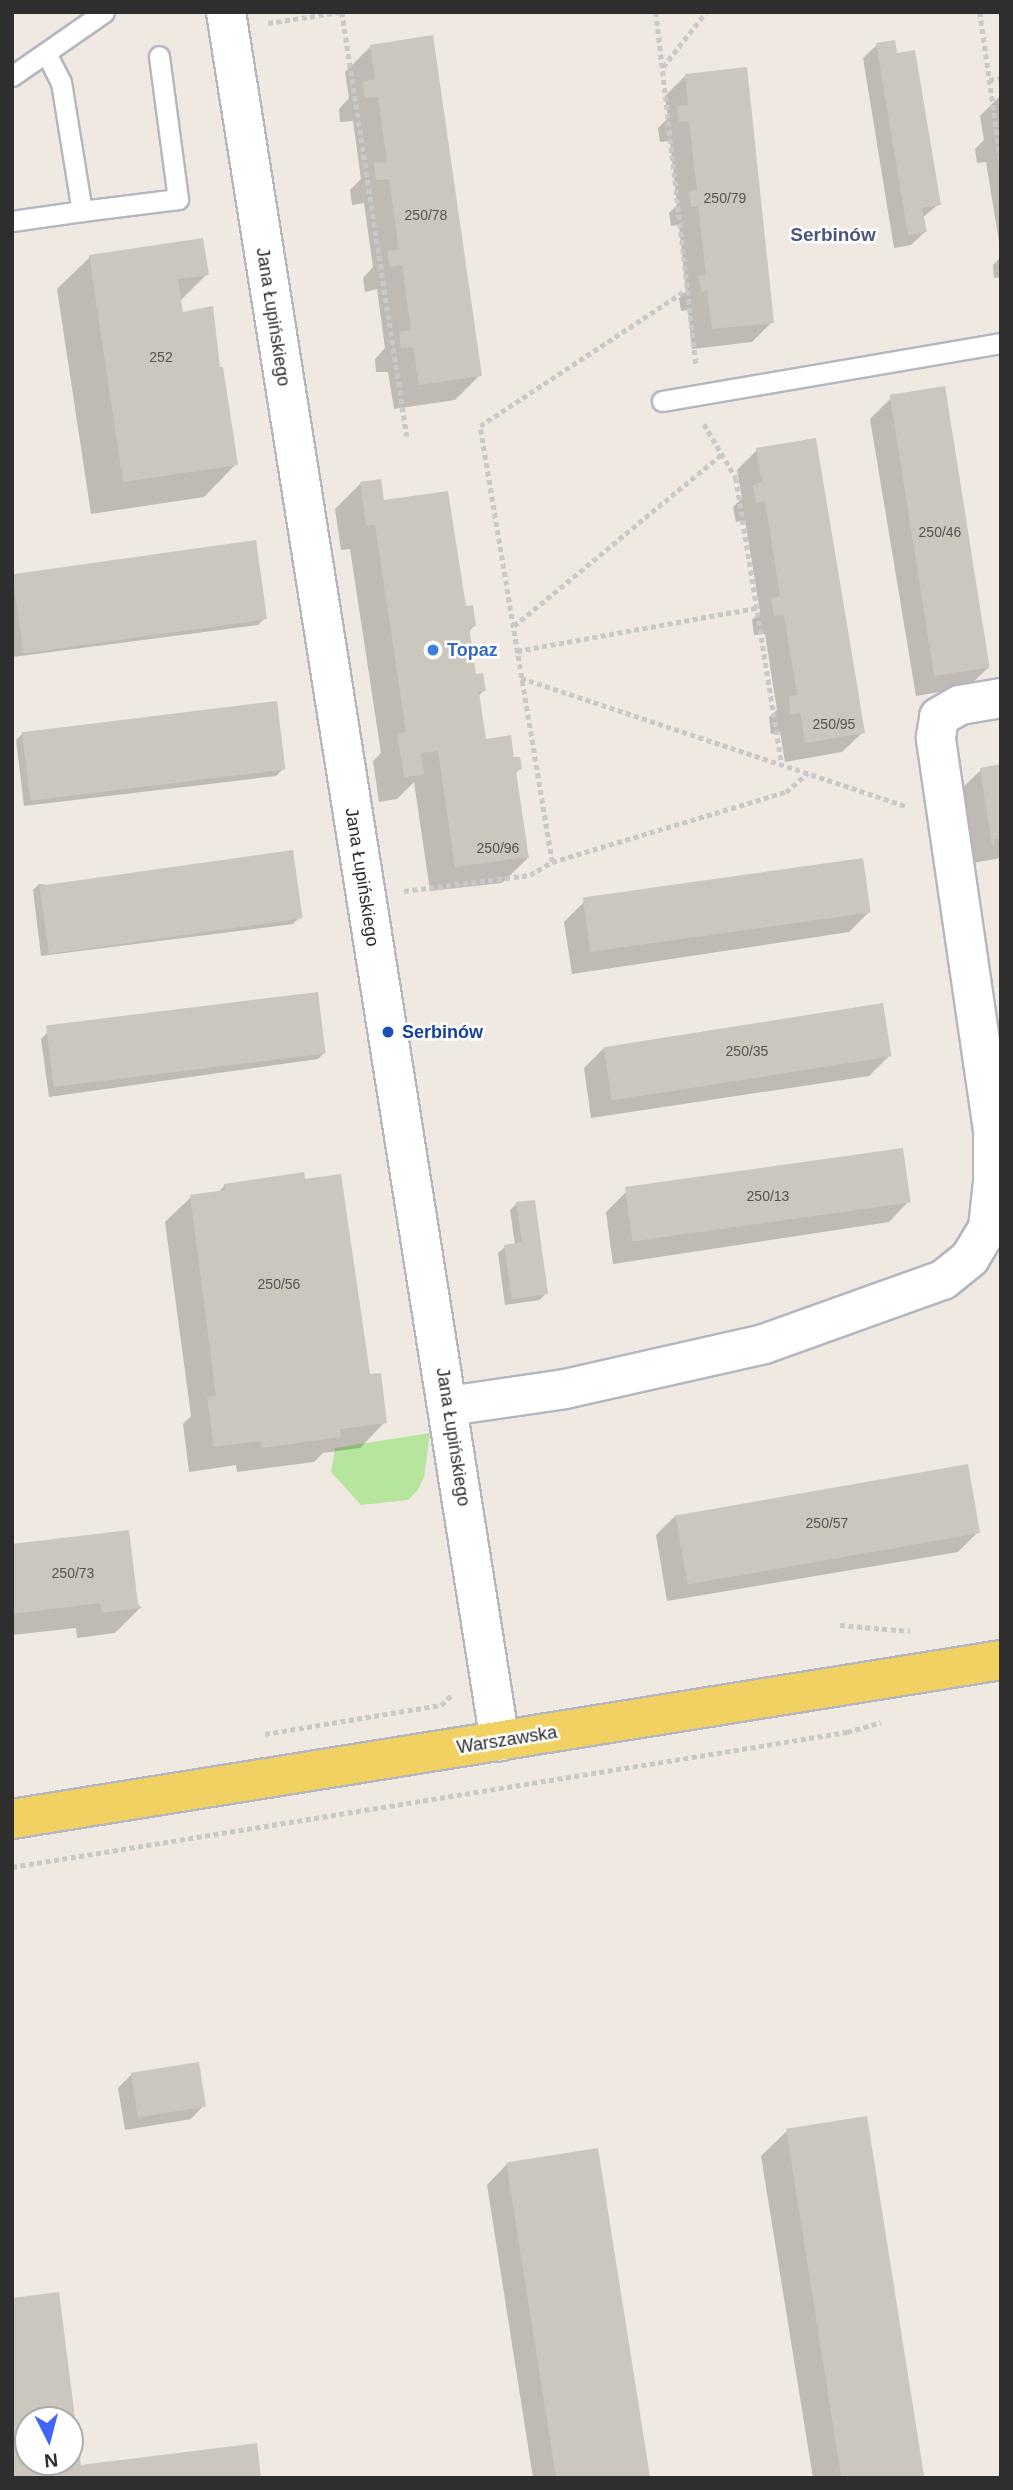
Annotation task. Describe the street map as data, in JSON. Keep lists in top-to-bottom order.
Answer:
{
  "streets": {
    "main road": ["Warszawska"],
    "street": ["Jana Łupińskiego"]
  },
  "crossings": [
    ["Jana Łupińskiego", "Warszawska"]
  ],
  "districts": ["Serbinów"],
  "places": ["Topaz", "Serbinów"],
  "house_numbers": [
    "250/79",
    "250/78",
    "252",
    "250/46",
    "250/95",
    "250/96",
    "250/35",
    "250/13",
    "250/56",
    "250/57",
    "250/73"
  ],
  "north": "bottom"
}
